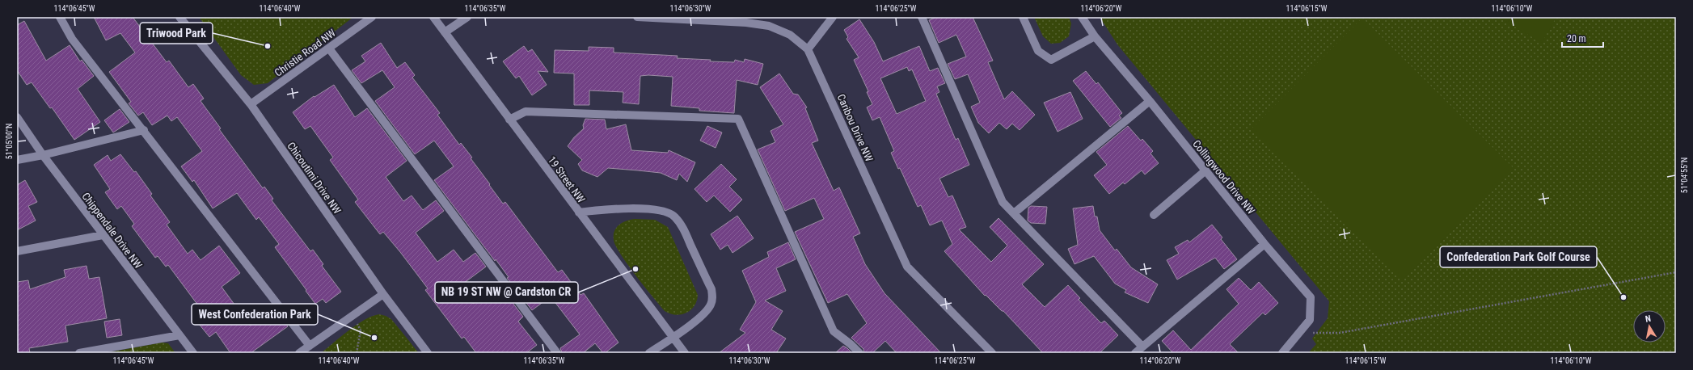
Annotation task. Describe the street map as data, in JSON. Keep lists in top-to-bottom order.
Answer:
{
  "streets": {
    "street": [
      "Christie Road NW",
      "Caribou Drive NW",
      "Collingwood Drive NW",
      "Chicoutimi Drive NW",
      "19 Street NW",
      "Chippendale Drive NW"
    ]
  },
  "crossings": [
    ["Christie Road NW", "Chicoutimi Drive NW"]
  ],
  "places": [
    "Triwood Park",
    "NB 19 ST NW @ Cardston CR",
    "Confederation Park Golf Course",
    "West Confederation Park"
  ],
  "scale_bar": "20 m",
  "north": "top",
  "coordinates": [
    "114°06'45\"W",
    "114°06'40\"W",
    "114°06'35\"W",
    "114°06'30\"W",
    "114°06'25\"W",
    "114°06'20\"W",
    "114°06'15\"W",
    "114°06'10\"W",
    "51°05'00\"N",
    "51°04'55\"N"
  ]
}
